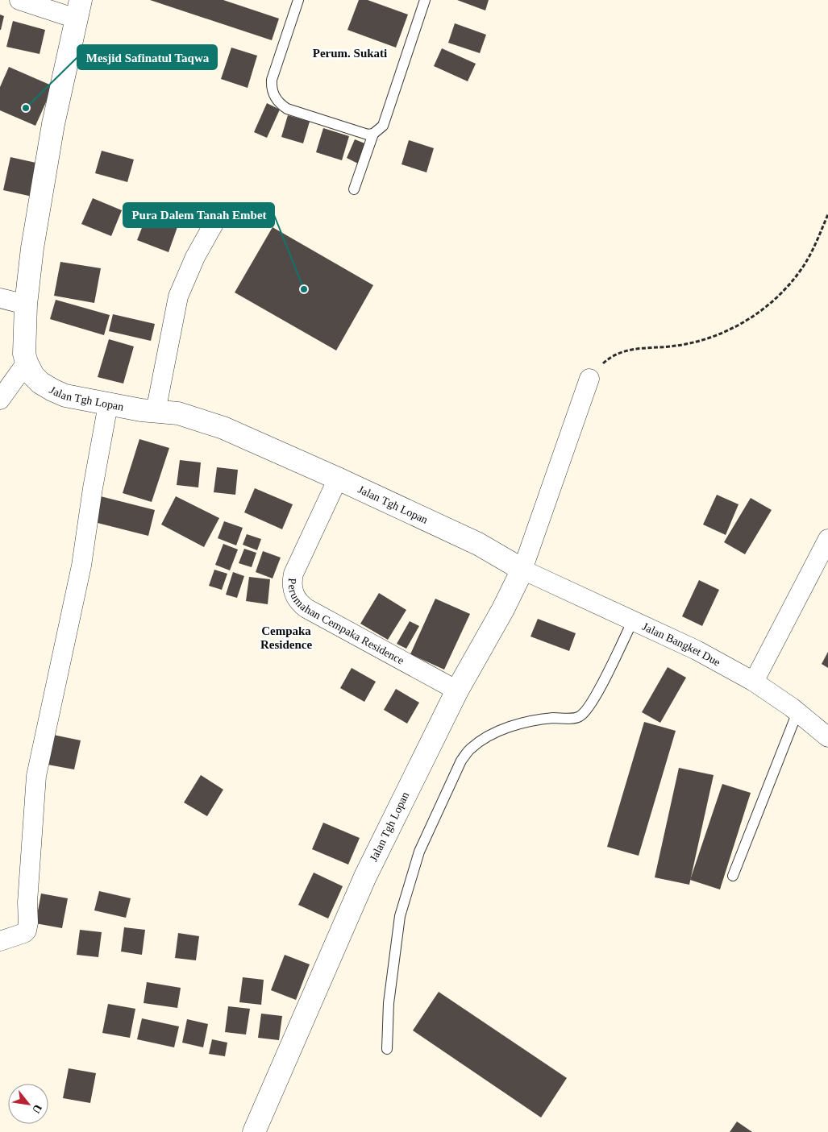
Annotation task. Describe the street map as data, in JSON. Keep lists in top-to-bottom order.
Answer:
{
  "streets": {
    "street": ["Jalan Tgh Lopan", "Perumahan Cempaka Residence", "Jalan Bangket Due"]
  },
  "crossings": [
    ["Jalan Tgh Lopan", "Perumahan Cempaka Residence"],
    ["Jalan Tgh Lopan", "Jalan Bangket Due"]
  ],
  "districts": ["Perum. Sukati", "Cempaka Residence"],
  "places": ["Mesjid Safinatul Taqwa", "Pura Dalem Tanah Embet"],
  "north": "bottom right"
}
